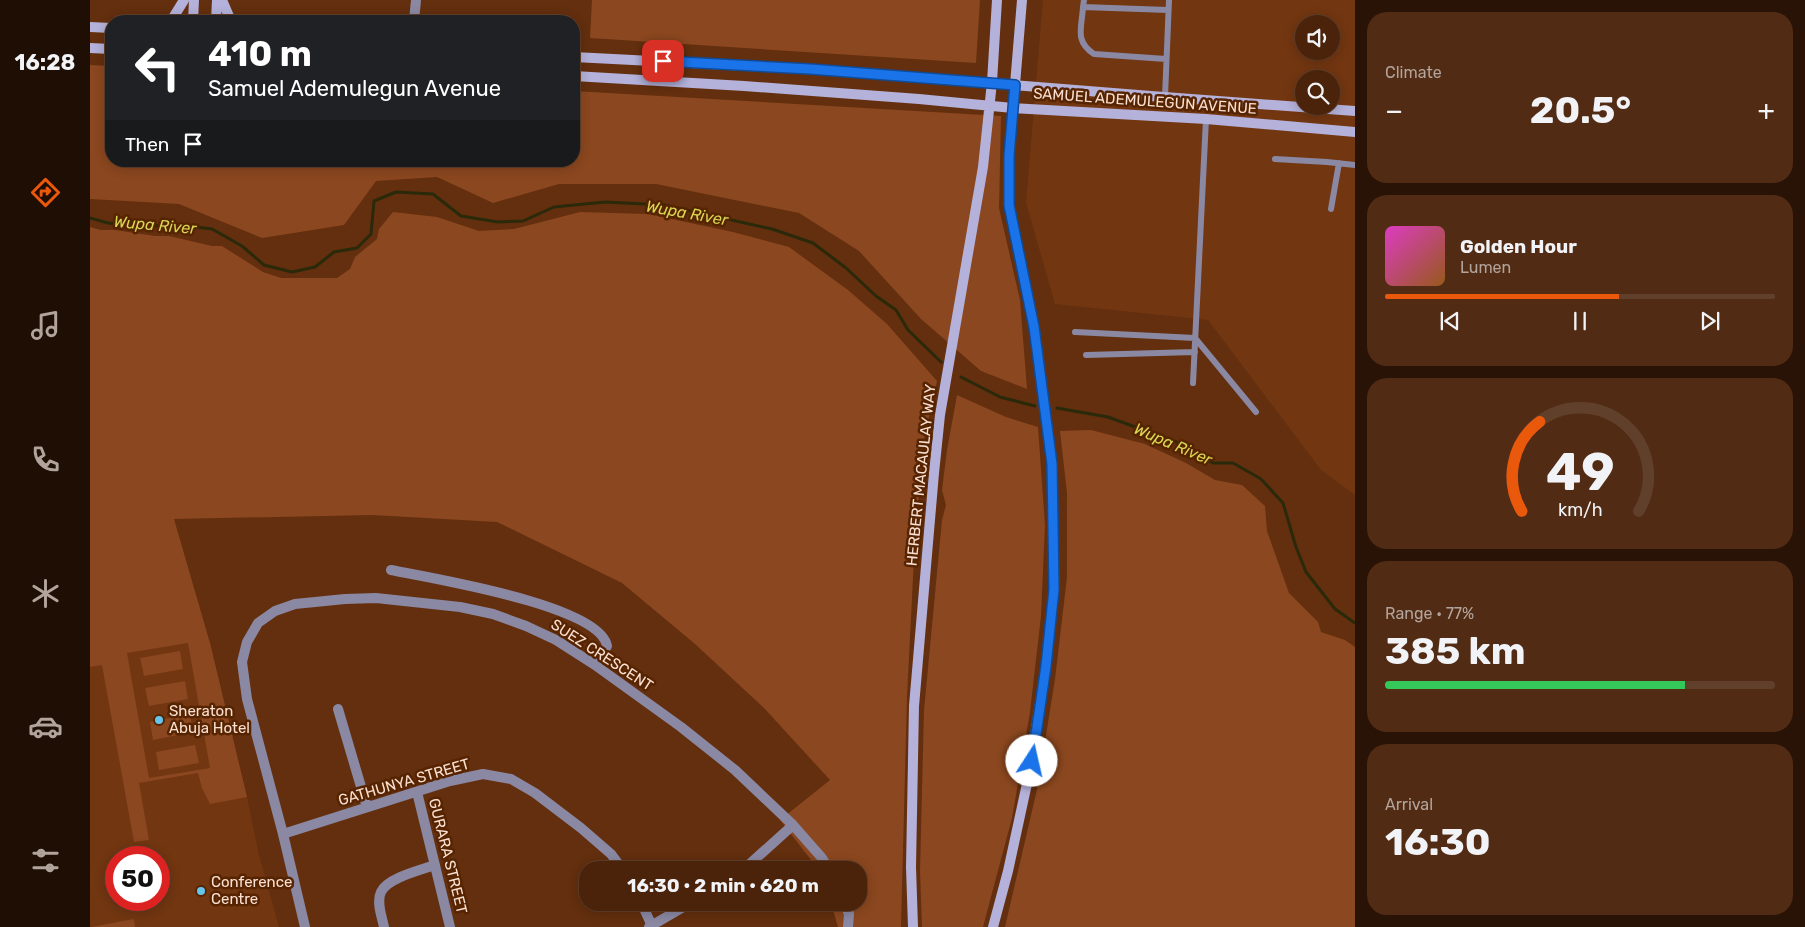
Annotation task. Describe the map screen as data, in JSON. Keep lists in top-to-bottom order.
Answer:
{
  "streets": {
    "main road": ["SAMUEL ADEMULEGUN AVENUE", "HERBERT MACAULAY WAY"],
    "street": ["SUEZ CRESCENT", "GATHUNYA STREET", "GURARA STREET"]
  },
  "crossings": [
    ["SAMUEL ADEMULEGUN AVENUE", "HERBERT MACAULAY WAY"],
    ["SUEZ CRESCENT", "GATHUNYA STREET"],
    ["GATHUNYA STREET", "GURARA STREET"]
  ],
  "water": ["Wupa River"],
  "places": ["Sheraton Abuja Hotel", "Conference Centre"],
  "page": {
    "tabs": "16:28",
    "tile": [
      "Climate",
      ["Range · 77%", "385 km"],
      ["Arrival", "16:30"]
    ],
    "turn": ["410 m", "Samuel Ademulegun Avenue"],
    "heat": ["−", "20.5°", "+"],
    "then": "Then",
    "song": ["Golden Hour", "Lumen"],
    "limit": "50",
    "trip": "16:30 · 2 min · 620 m",
    "gauge": ["49", "km/h"]
  }
}
